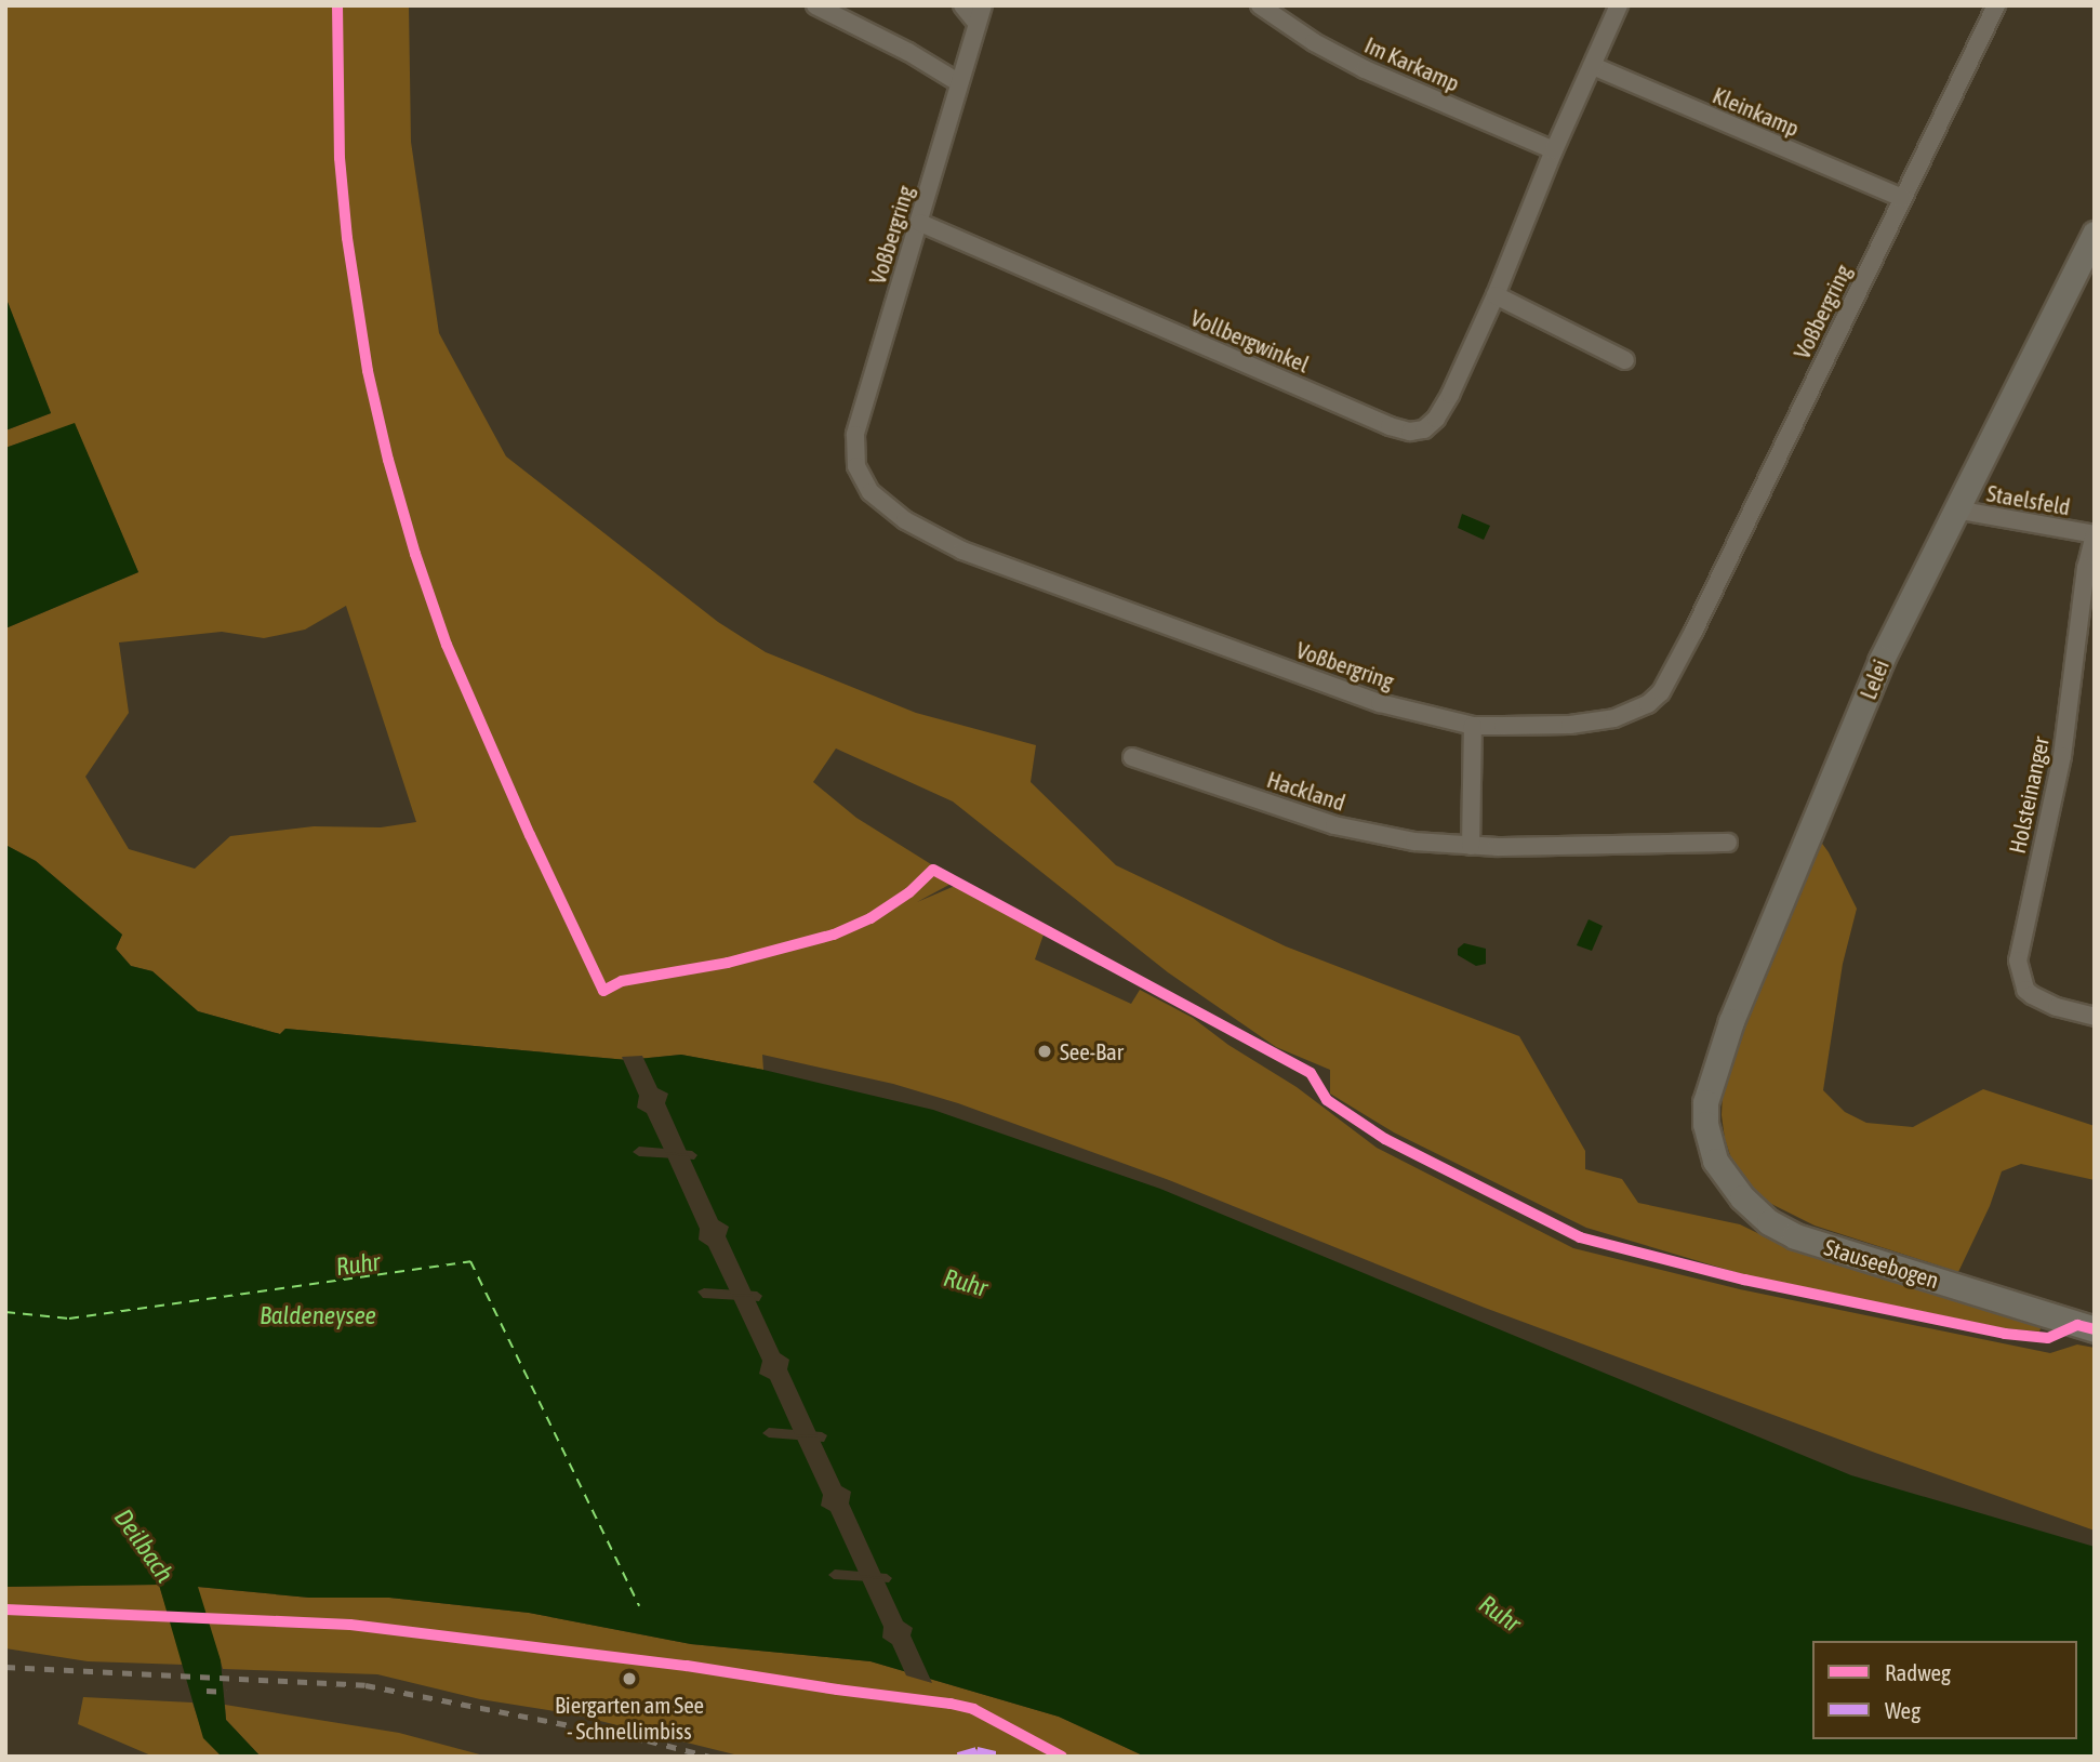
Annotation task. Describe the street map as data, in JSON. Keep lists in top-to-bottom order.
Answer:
{
  "streets": {
    "street": [
      "Im Karkamp",
      "Kleinkamp",
      "Voßbergring",
      "Vollbergwinkel",
      "Staelsfeld",
      "Lelei",
      "Hackland",
      "Holsteinanger",
      "Stauseebogen"
    ]
  },
  "crossings": [
    ["Im Karkamp", "Vollbergwinkel"],
    ["Kleinkamp", "Voßbergring"],
    ["Kleinkamp", "Vollbergwinkel"],
    ["Voßbergring", "Vollbergwinkel"],
    ["Staelsfeld", "Lelei"],
    ["Staelsfeld", "Holsteinanger"],
    ["Lelei", "Stauseebogen"]
  ],
  "water": ["Ruhr", "Baldeneysee", "Deilbach"],
  "places": ["See-Bar", "Biergarten am See - Schnellimbiss"],
  "legend": ["Radweg", "Weg"]
}
